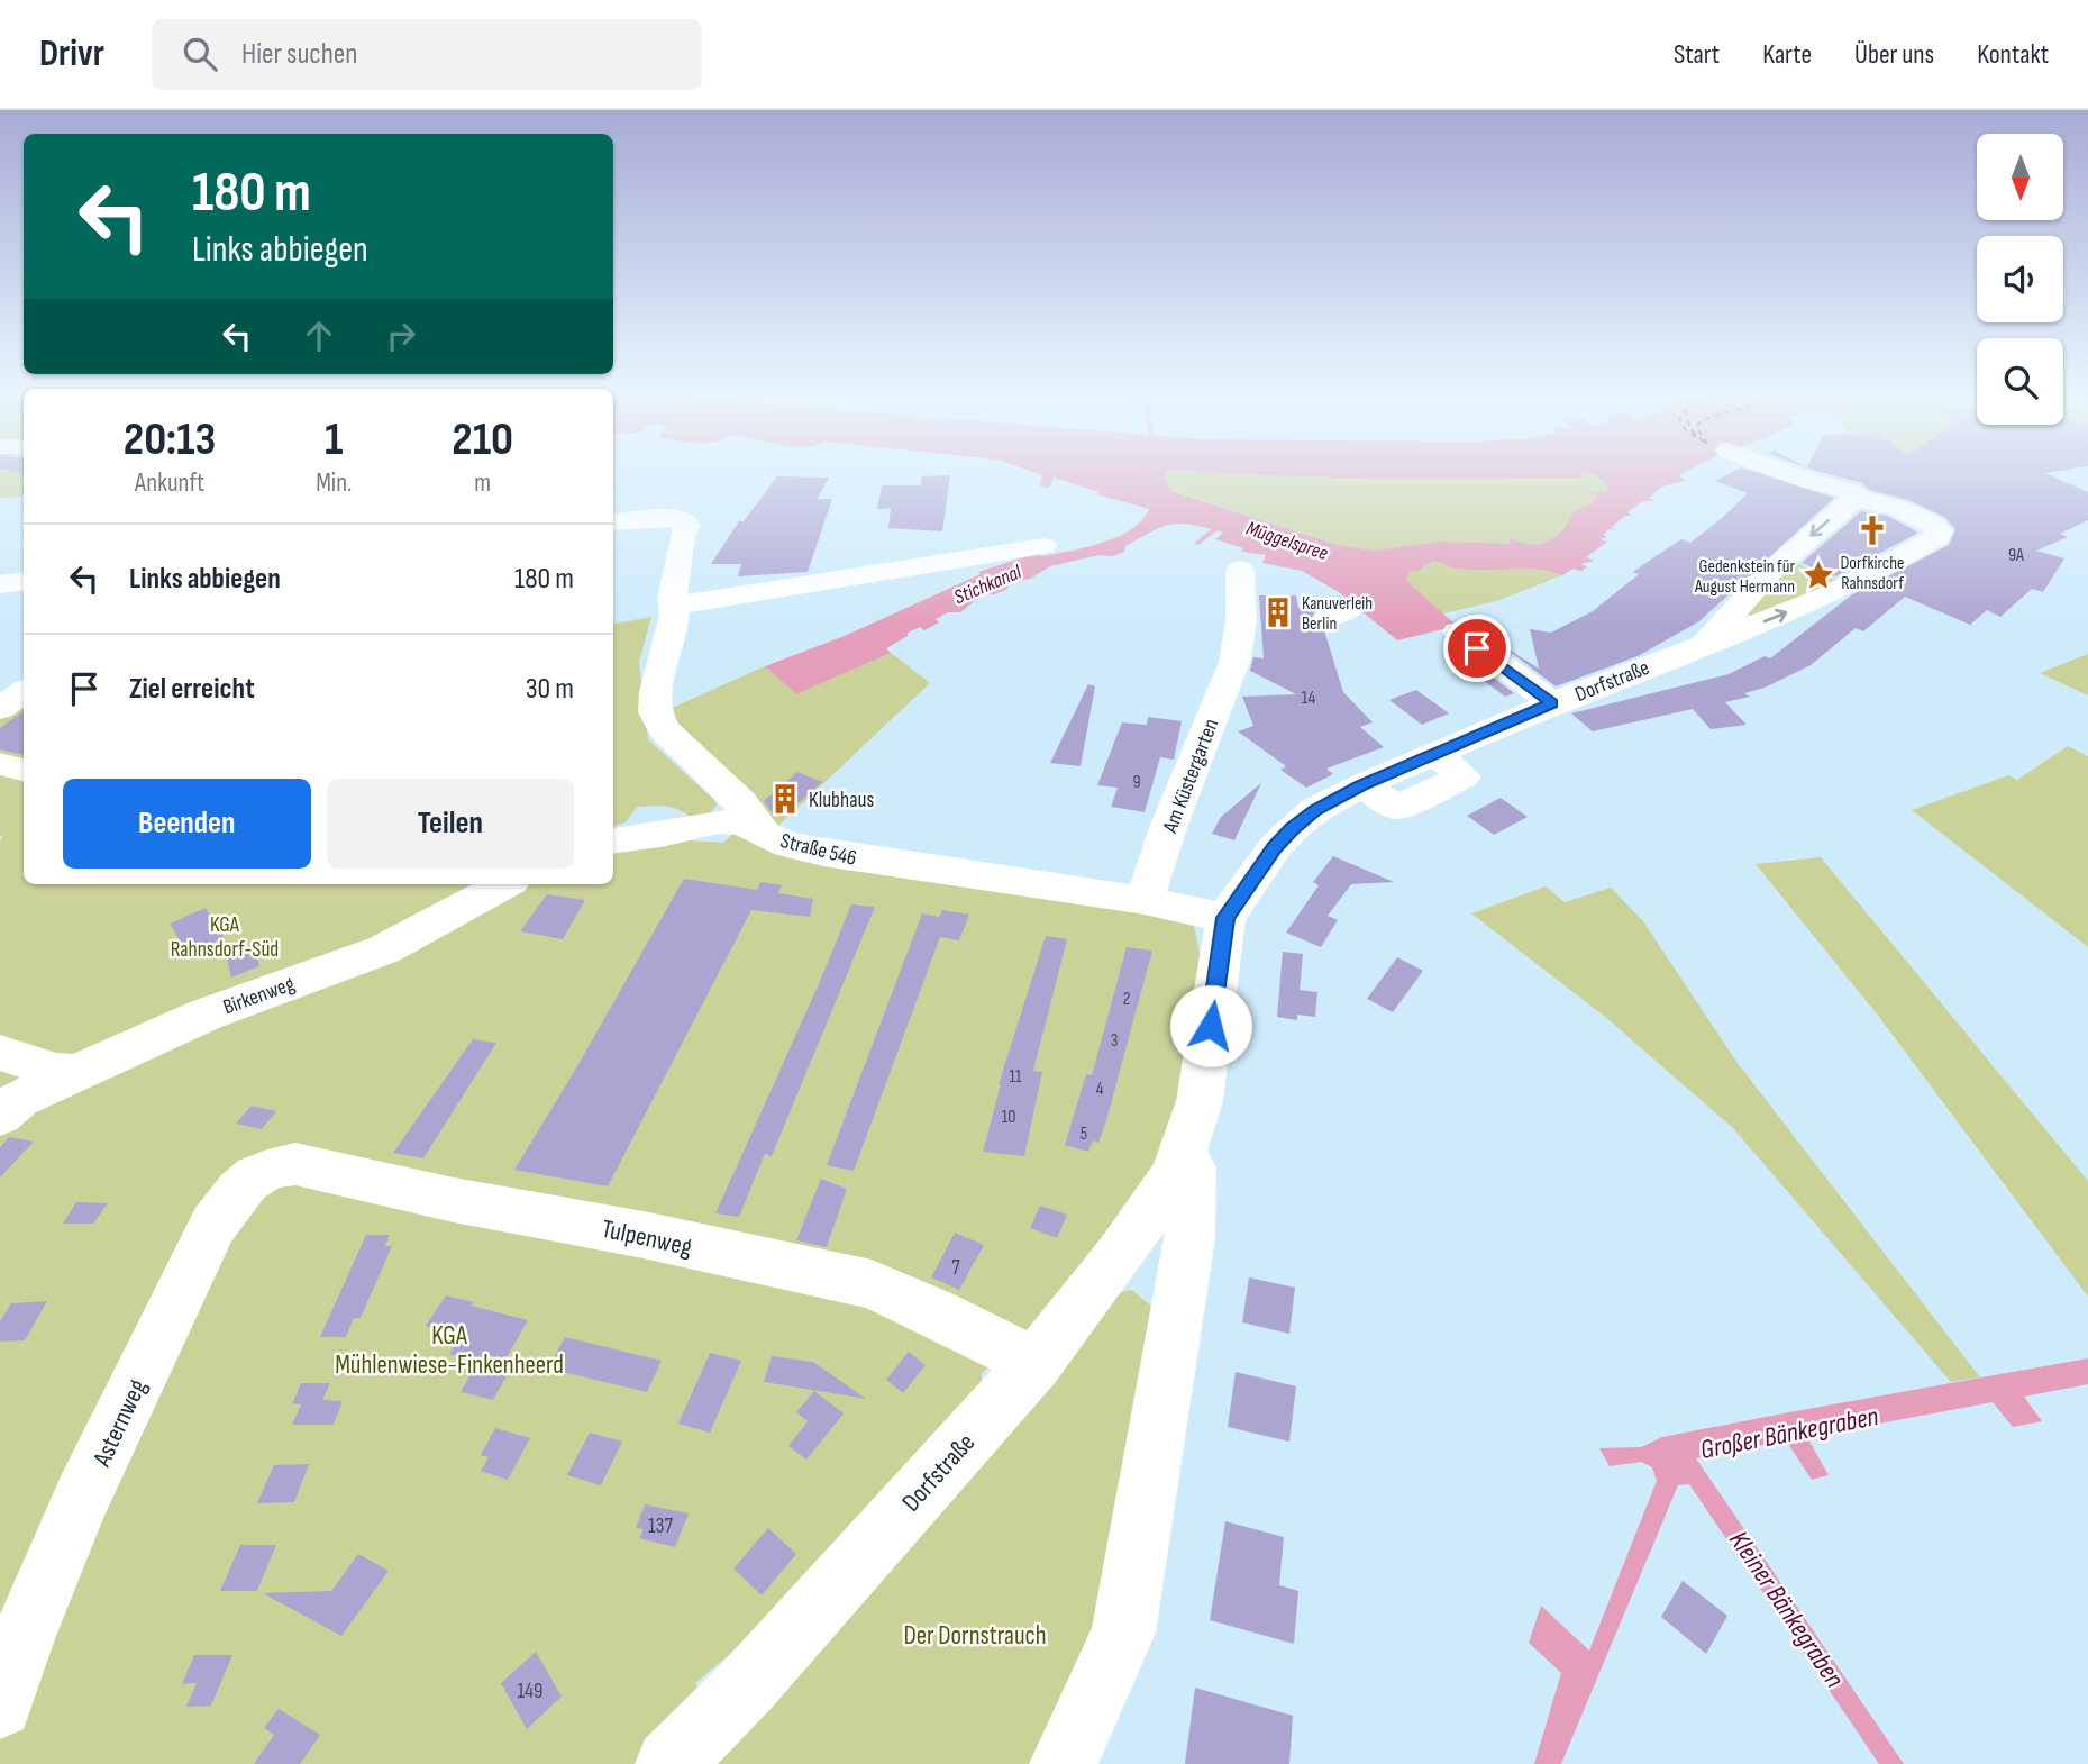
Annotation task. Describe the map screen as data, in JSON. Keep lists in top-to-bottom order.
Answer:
{
  "streets": {
    "street": [
      "Dorfstraße",
      "Am Küstergarten",
      "Straße 546",
      "Birkenweg",
      "Tulpenweg",
      "Asternweg"
    ]
  },
  "crossings": [
    ["Am Küstergarten", "Straße 546"],
    ["Tulpenweg", "Asternweg"]
  ],
  "water": [
    "Müggelspree",
    "Stichkanal",
    "Großer Bänkegraben",
    "Kleiner Bänkegraben"
  ],
  "parks": ["KGA Rahnsdorf-Süd", "KGA Mühlenwiese-Finkenheerd", "Der Dornstrauch"],
  "places": {
    "church": ["Dorfkirche Rahnsdorf"],
    "place": ["Gedenkstein für August Hermann"],
    "building": ["Kanuverleih Berlin", "Klubhaus"]
  },
  "house_numbers": [
    "9A",
    "14",
    "9",
    "2",
    "3",
    "11",
    "4",
    "10",
    "5",
    "7",
    "137",
    "149"
  ],
  "north": "bottom",
  "page": {
    "header": "Drivr",
    "search": "Hier suchen",
    "nav": [
      "Start",
      "Karte",
      "Über uns",
      "Kontakt"
    ],
    "turn": ["180 m", "Links abbiegen"],
    "eta": [
      "20:13",
      "Ankunft",
      "1",
      "Min.",
      "210",
      "m"
    ],
    "list": [
      {
        "name": "Links abbiegen",
        "value": "180 m"
      },
      {
        "name": "Ziel erreicht",
        "value": "30 m"
      }
    ],
    "buttons": ["Beenden", "Teilen"]
  }
}
